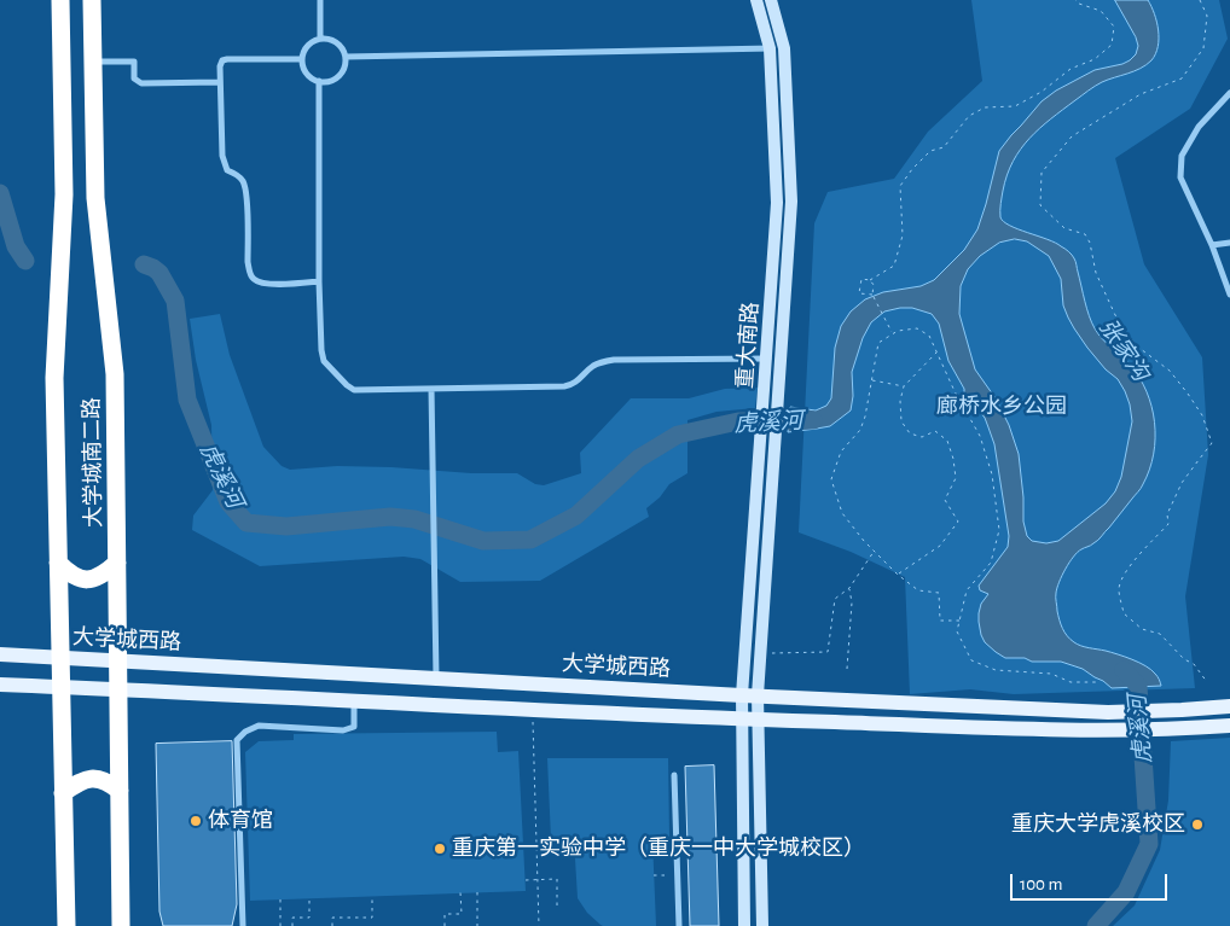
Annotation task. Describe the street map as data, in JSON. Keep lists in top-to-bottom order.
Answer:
{
  "streets": {
    "highway": ["大学城南二路"],
    "main road": ["重大南路", "大学城西路"]
  },
  "crossings": [
    ["重大南路", "大学城西路"],
    ["大学城南二路", "大学城西路"]
  ],
  "water": ["张家沟", "虎溪河"],
  "parks": ["廊桥水乡公园"],
  "places": ["体育馆", "重庆大学虎溪校区", "重庆第一实验中学（重庆一中大学城校区）"],
  "scale_bar": "100 m"
}
